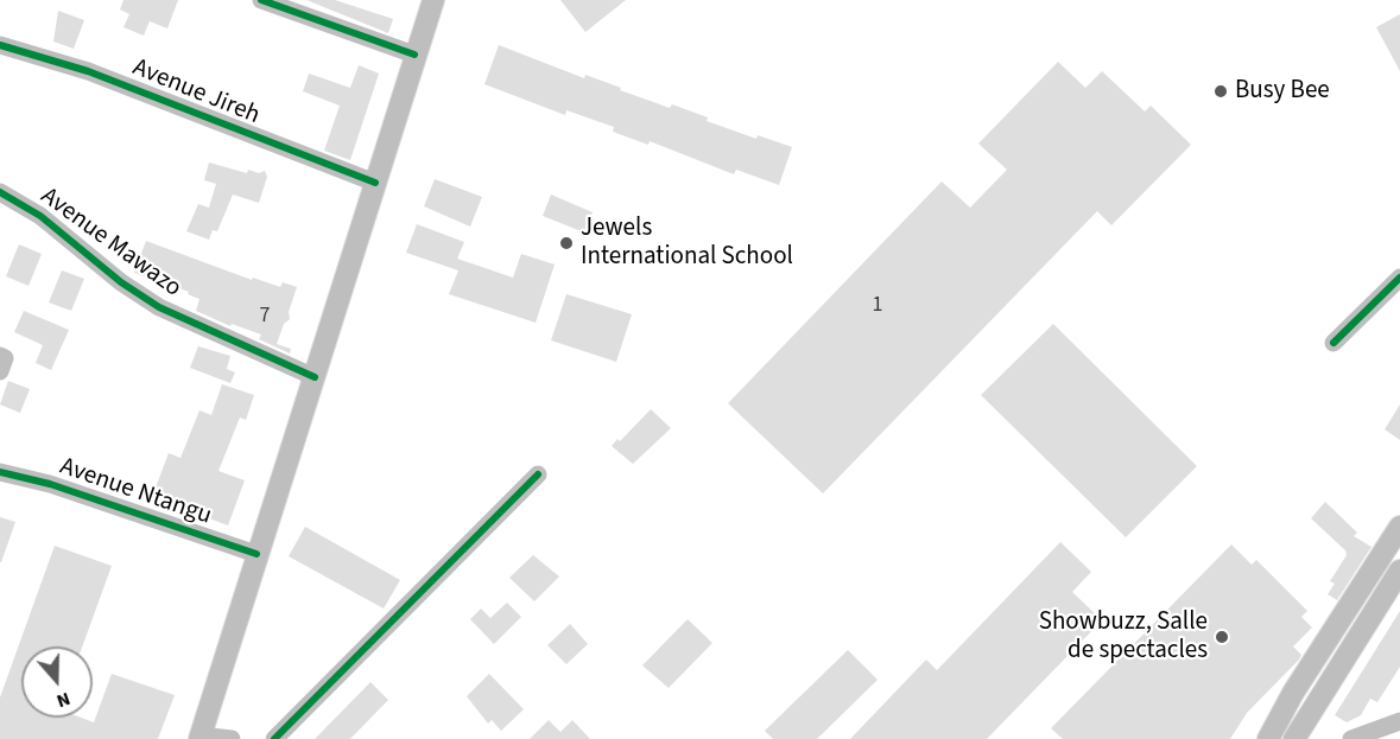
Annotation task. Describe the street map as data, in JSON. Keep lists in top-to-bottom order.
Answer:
{
  "streets": {
    "street": ["Avenue Jireh", "Avenue Mawazo", "Avenue Ntangu"]
  },
  "places": ["Busy Bee", "Jewels International School", "Showbuzz, Salle de spectacles"],
  "house_numbers": ["1", "7"],
  "north": "bottom"
}
